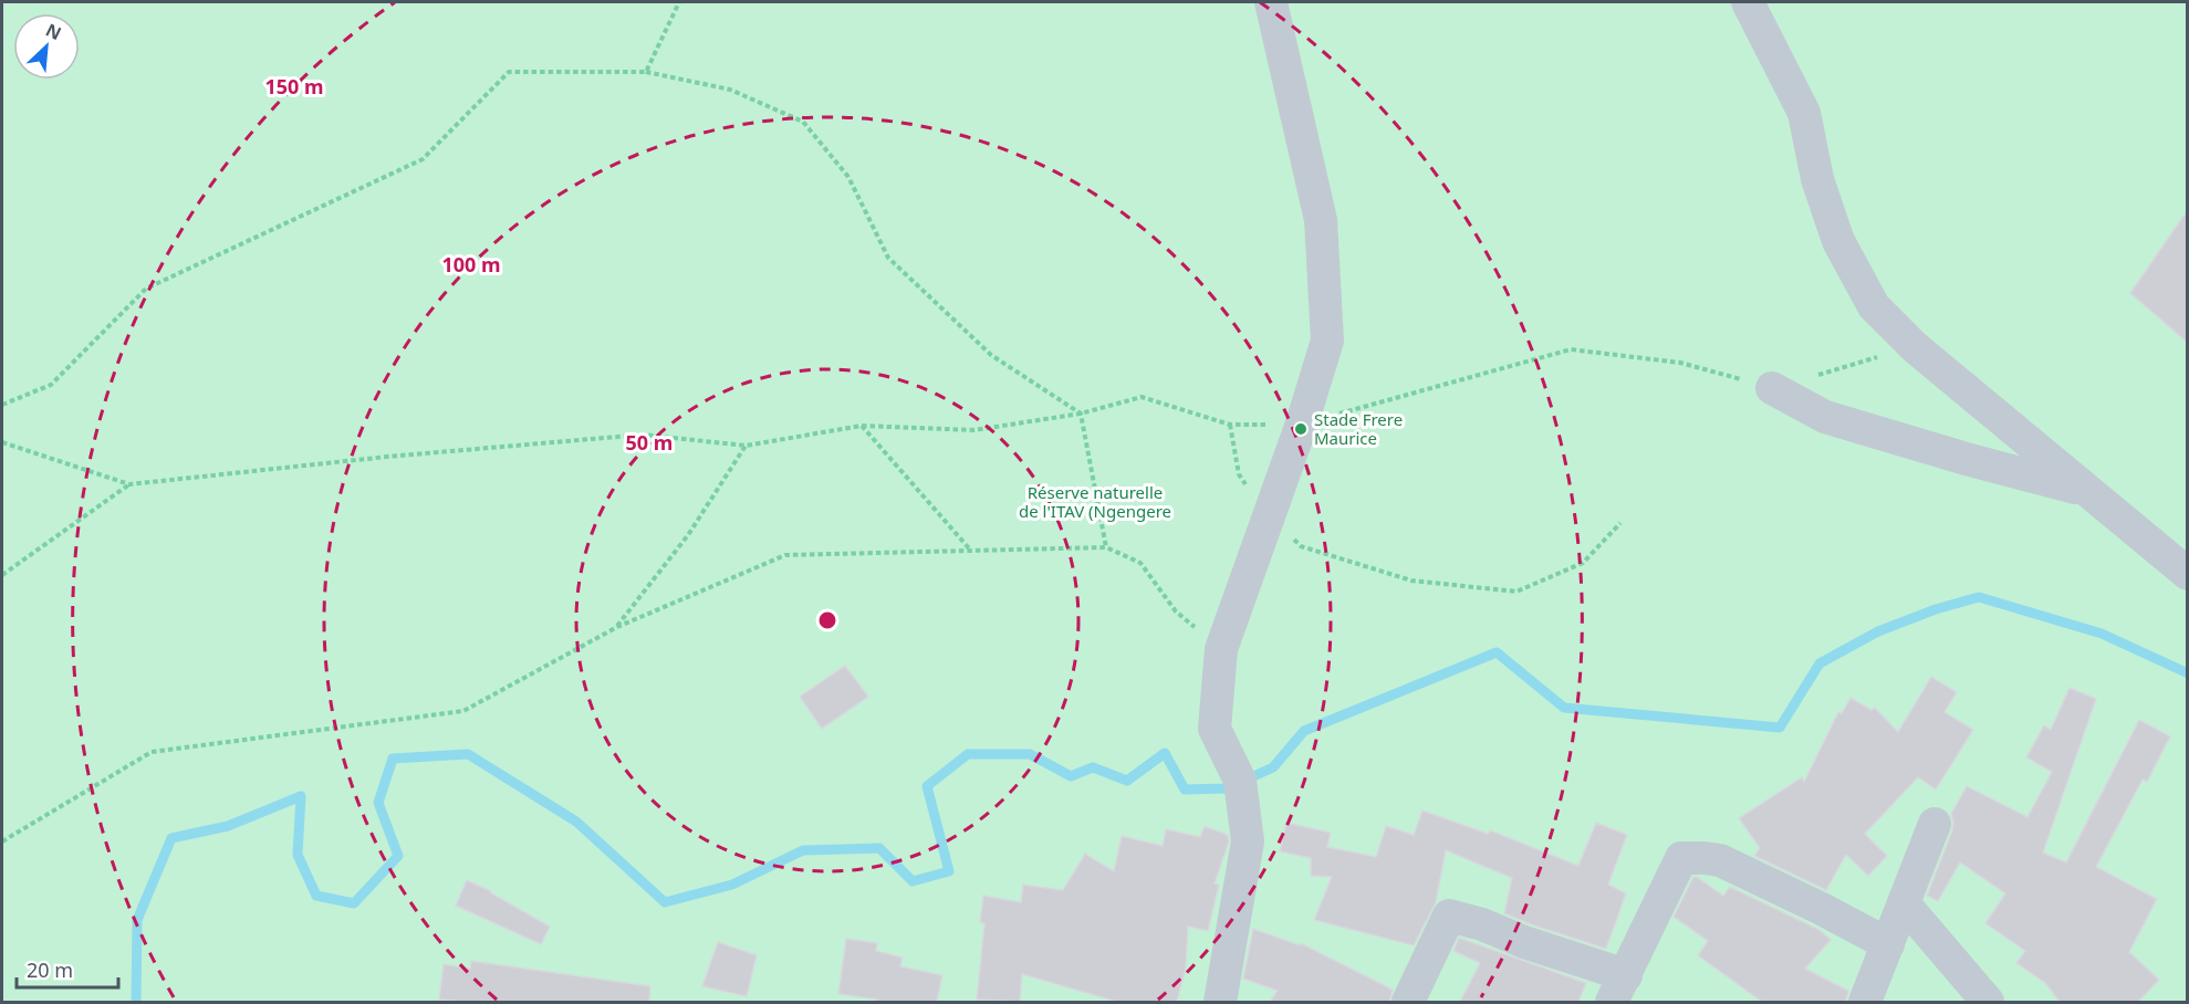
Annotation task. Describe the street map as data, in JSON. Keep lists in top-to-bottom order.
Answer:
{
  "parks": ["Réserve naturelle de l'ITAV (Ngengere"],
  "places": ["Stade Frere Maurice"],
  "scale_bar": "20 m",
  "north": "top right",
  "rings": ["150 m", "100 m", "50 m"]
}
